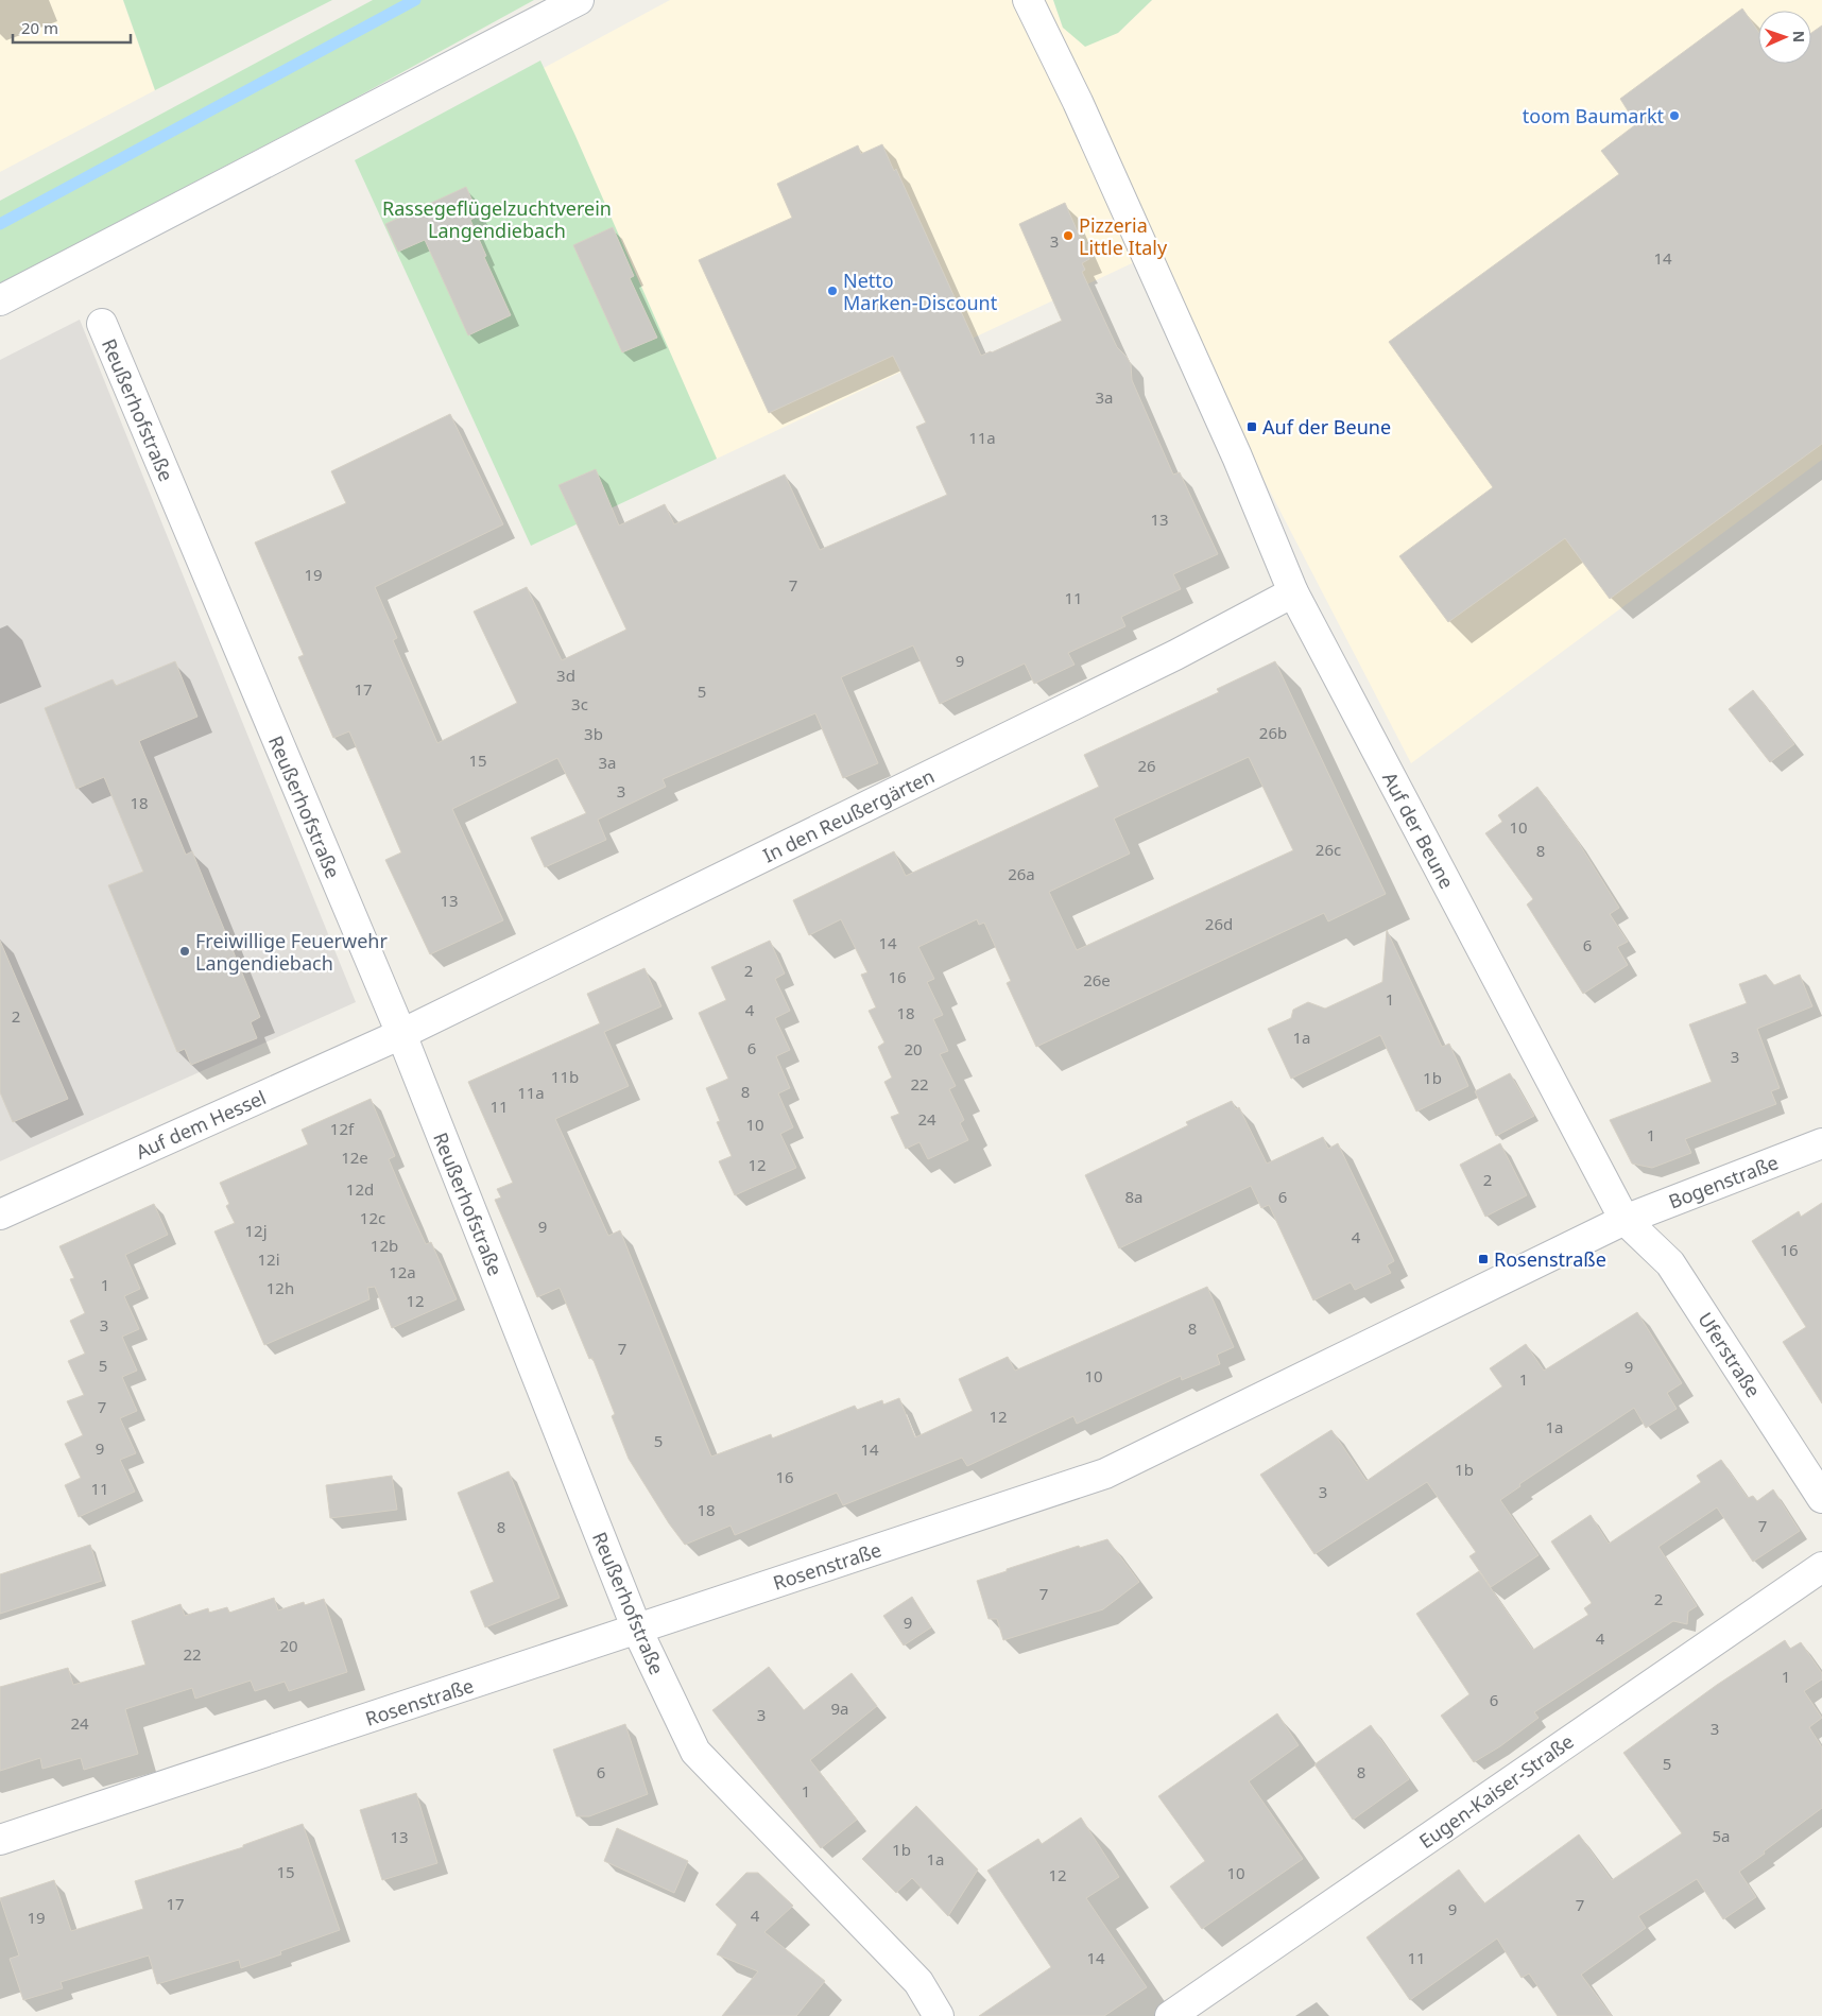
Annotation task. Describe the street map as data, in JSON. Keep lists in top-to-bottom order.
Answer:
{
  "streets": {
    "street": [
      "Reußerhofstraße",
      "In den Reußergärten",
      "Auf der Beune",
      "Auf dem Hessel",
      "Bogenstraße",
      "Uferstraße",
      "Rosenstraße",
      "Eugen-Kaiser-Straße"
    ]
  },
  "crossings": [
    ["Reußerhofstraße", "In den Reußergärten"],
    ["Reußerhofstraße", "Auf dem Hessel"],
    ["Reußerhofstraße", "Rosenstraße"],
    ["In den Reußergärten", "Auf der Beune"],
    ["In den Reußergärten", "Auf dem Hessel"],
    ["Auf der Beune", "Bogenstraße"],
    ["Auf der Beune", "Uferstraße"],
    ["Auf der Beune", "Rosenstraße"],
    ["Bogenstraße", "Uferstraße"],
    ["Bogenstraße", "Rosenstraße"],
    ["Uferstraße", "Rosenstraße"]
  ],
  "parks": ["Rassegeflügelzuchtverein Langendiebach"],
  "places": {
    "other": [
      "toom Baumarkt",
      "Pizzeria Little Italy",
      "Netto Marken-Discount",
      "Freiwillige Feuerwehr Langendiebach"
    ],
    "transit": ["Auf der Beune", "Rosenstraße"]
  },
  "house_numbers": [
    "3",
    "14",
    "3a",
    "11a",
    "13",
    "19",
    "7",
    "11",
    "9",
    "3d",
    "17",
    "5",
    "3c",
    "26b",
    "3b",
    "15",
    "3a",
    "26",
    "3",
    "18",
    "10",
    "26c",
    "8",
    "26a",
    "13",
    "26d",
    "14",
    "6",
    "2",
    "16",
    "26e",
    "1",
    "4",
    "18",
    "2",
    "1a",
    "6",
    "20",
    "3",
    "11b",
    "1b",
    "22",
    "8",
    "11a",
    "11",
    "24",
    "10",
    "12f",
    "1",
    "12e",
    "12",
    "2",
    "12d",
    "8a",
    "6",
    "12c",
    "9",
    "12j",
    "4",
    "12b",
    "16",
    "12i",
    "12a",
    "1",
    "12h",
    "12",
    "3",
    "8",
    "7",
    "5",
    "9",
    "10",
    "1",
    "7",
    "12",
    "1a",
    "5",
    "9",
    "14",
    "1b",
    "16",
    "11",
    "3",
    "18",
    "7",
    "8",
    "7",
    "2",
    "9",
    "4",
    "20",
    "22",
    "1",
    "6",
    "9a",
    "3",
    "24",
    "3",
    "5",
    "6",
    "8",
    "1",
    "5a",
    "13",
    "1b",
    "1a",
    "15",
    "10",
    "12",
    "17",
    "7",
    "9",
    "4",
    "19",
    "14",
    "11"
  ],
  "scale_bar": "20 m",
  "north": "right"
}
